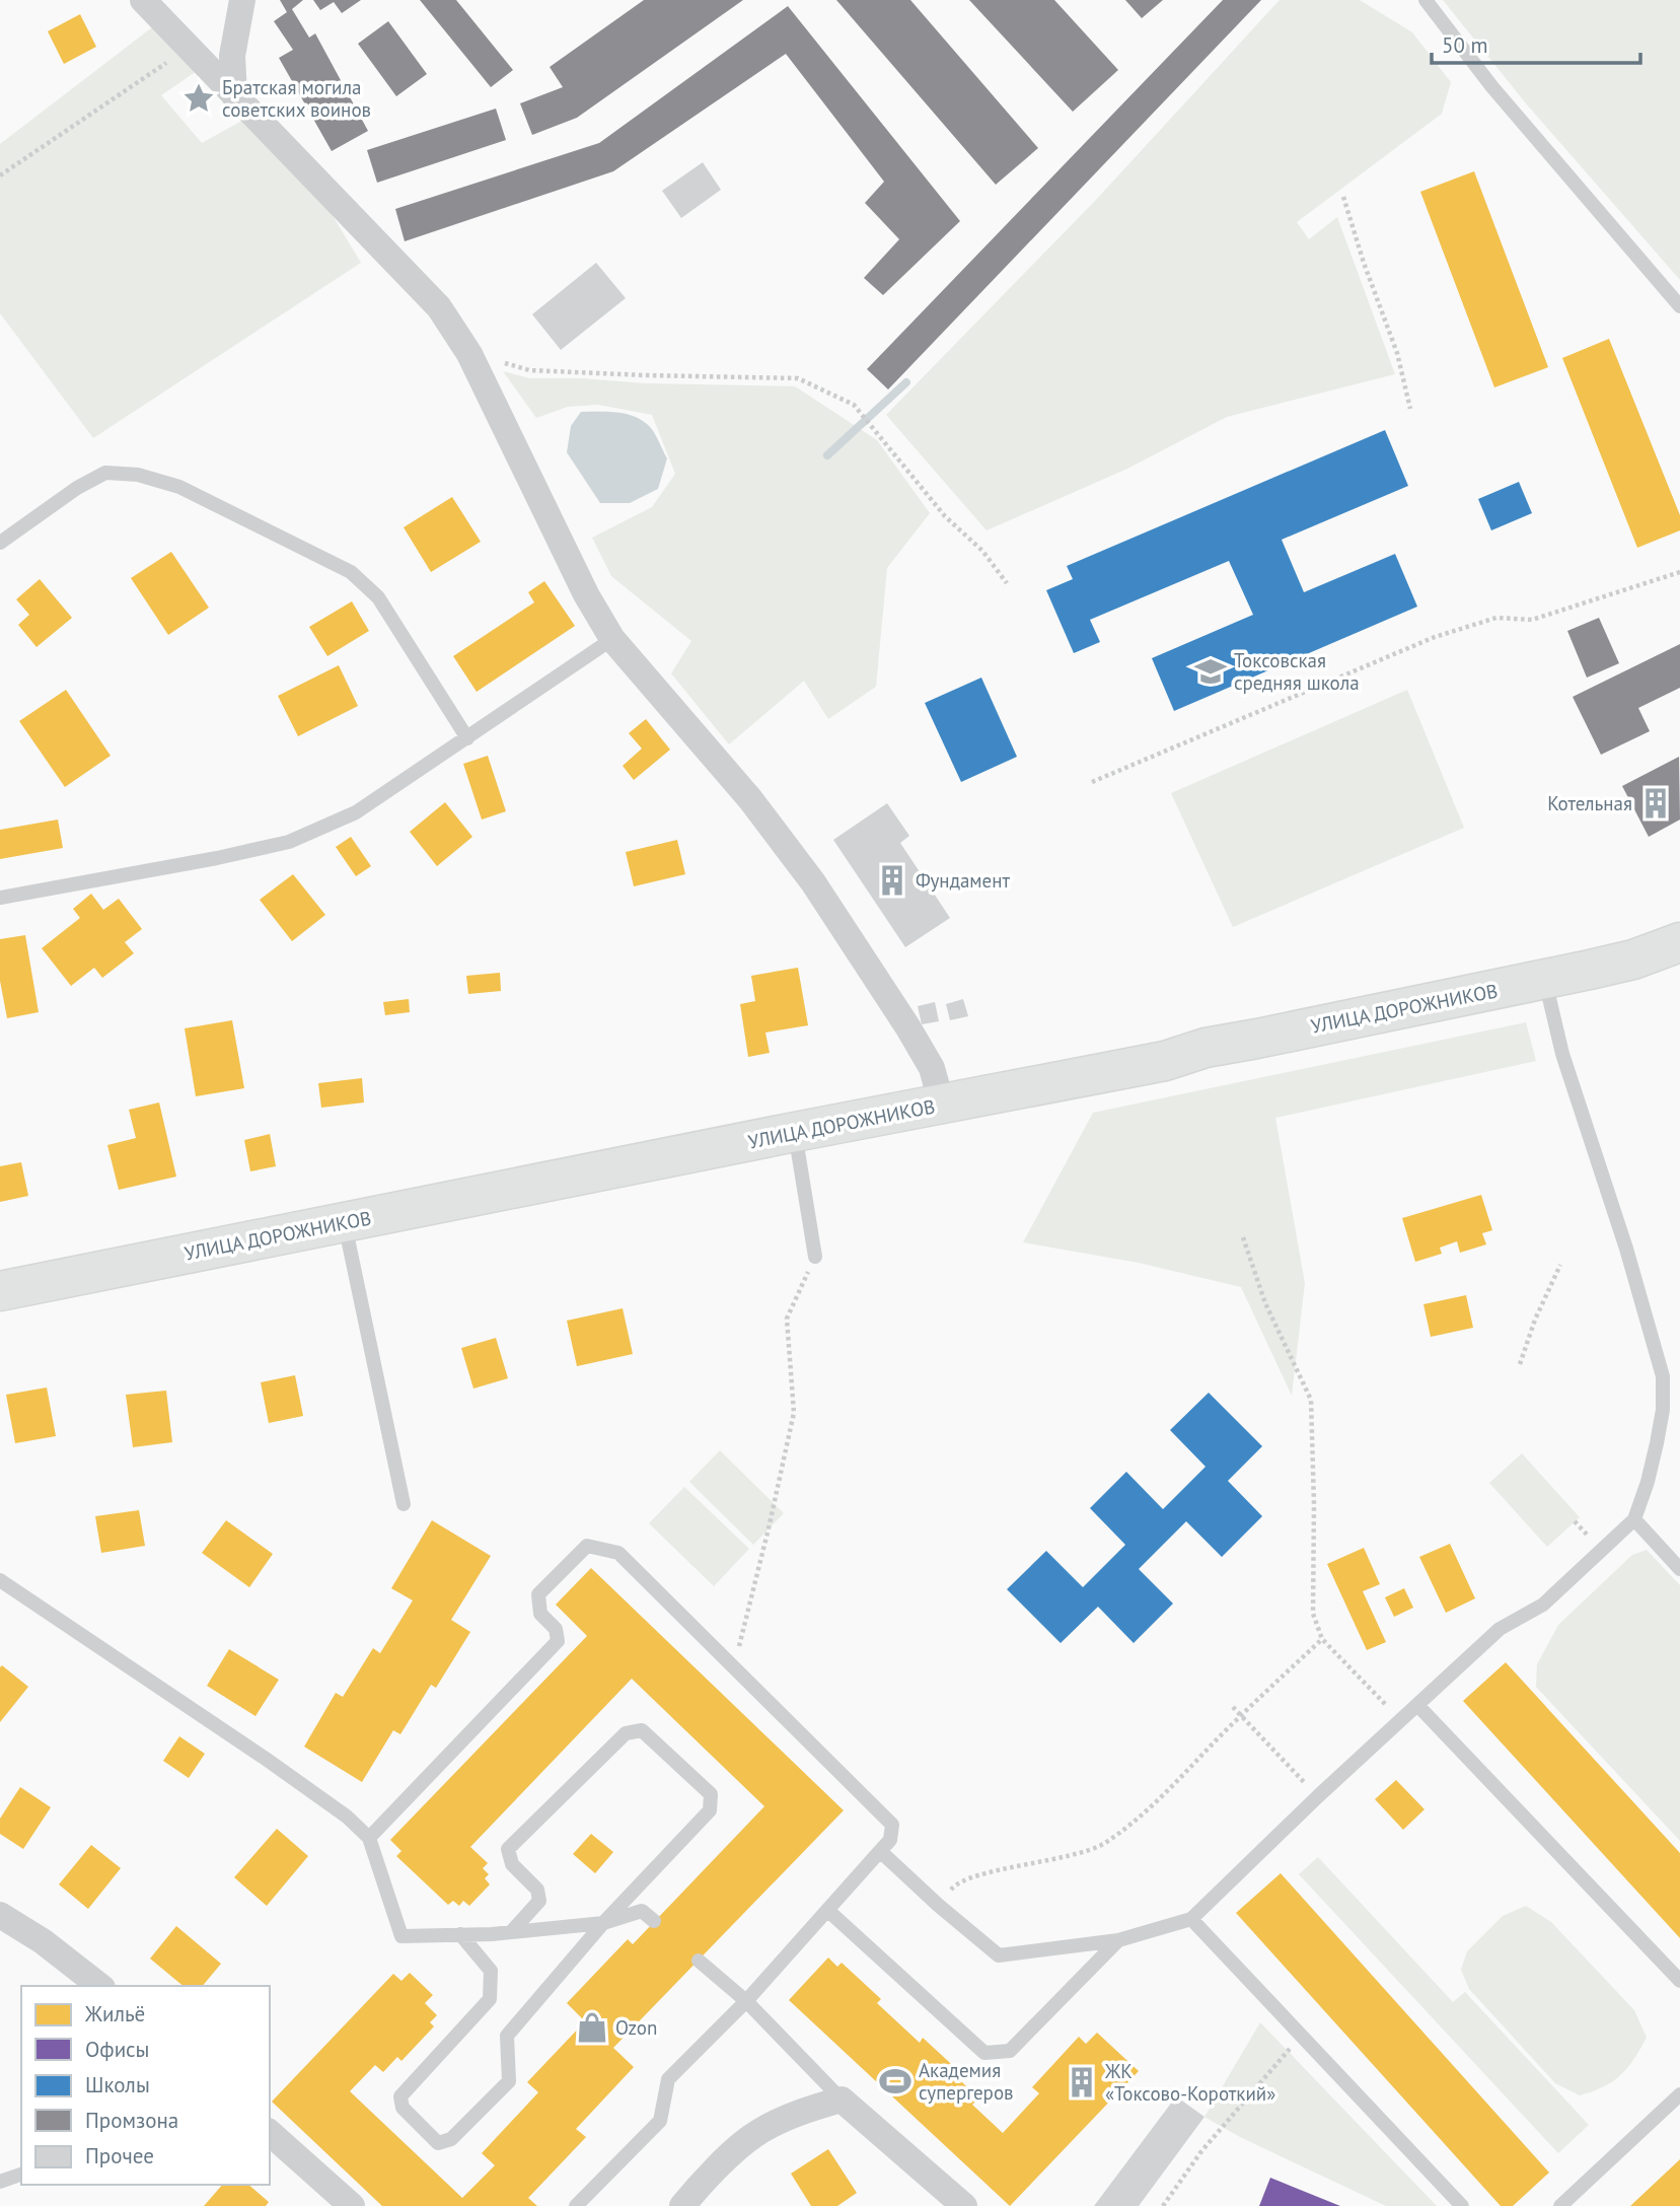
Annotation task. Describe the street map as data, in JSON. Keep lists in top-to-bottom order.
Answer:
{
  "streets": {
    "main road": ["УЛИЦА ДОРОЖНИКОВ"]
  },
  "places": {
    "place": ["Братская могила советских воинов"],
    "school or university": ["Токсовская средняя школа"],
    "building": ["Котельная", "Фундамент", "ЖК «Токсово-Короткий»"],
    "shop": ["Ozon"],
    "sports": ["Академия супергеров"]
  },
  "legend": [
    "Жильё",
    "Офисы",
    "Школы",
    "Промзона",
    "Прочее"
  ],
  "scale_bar": "50 m"
}
